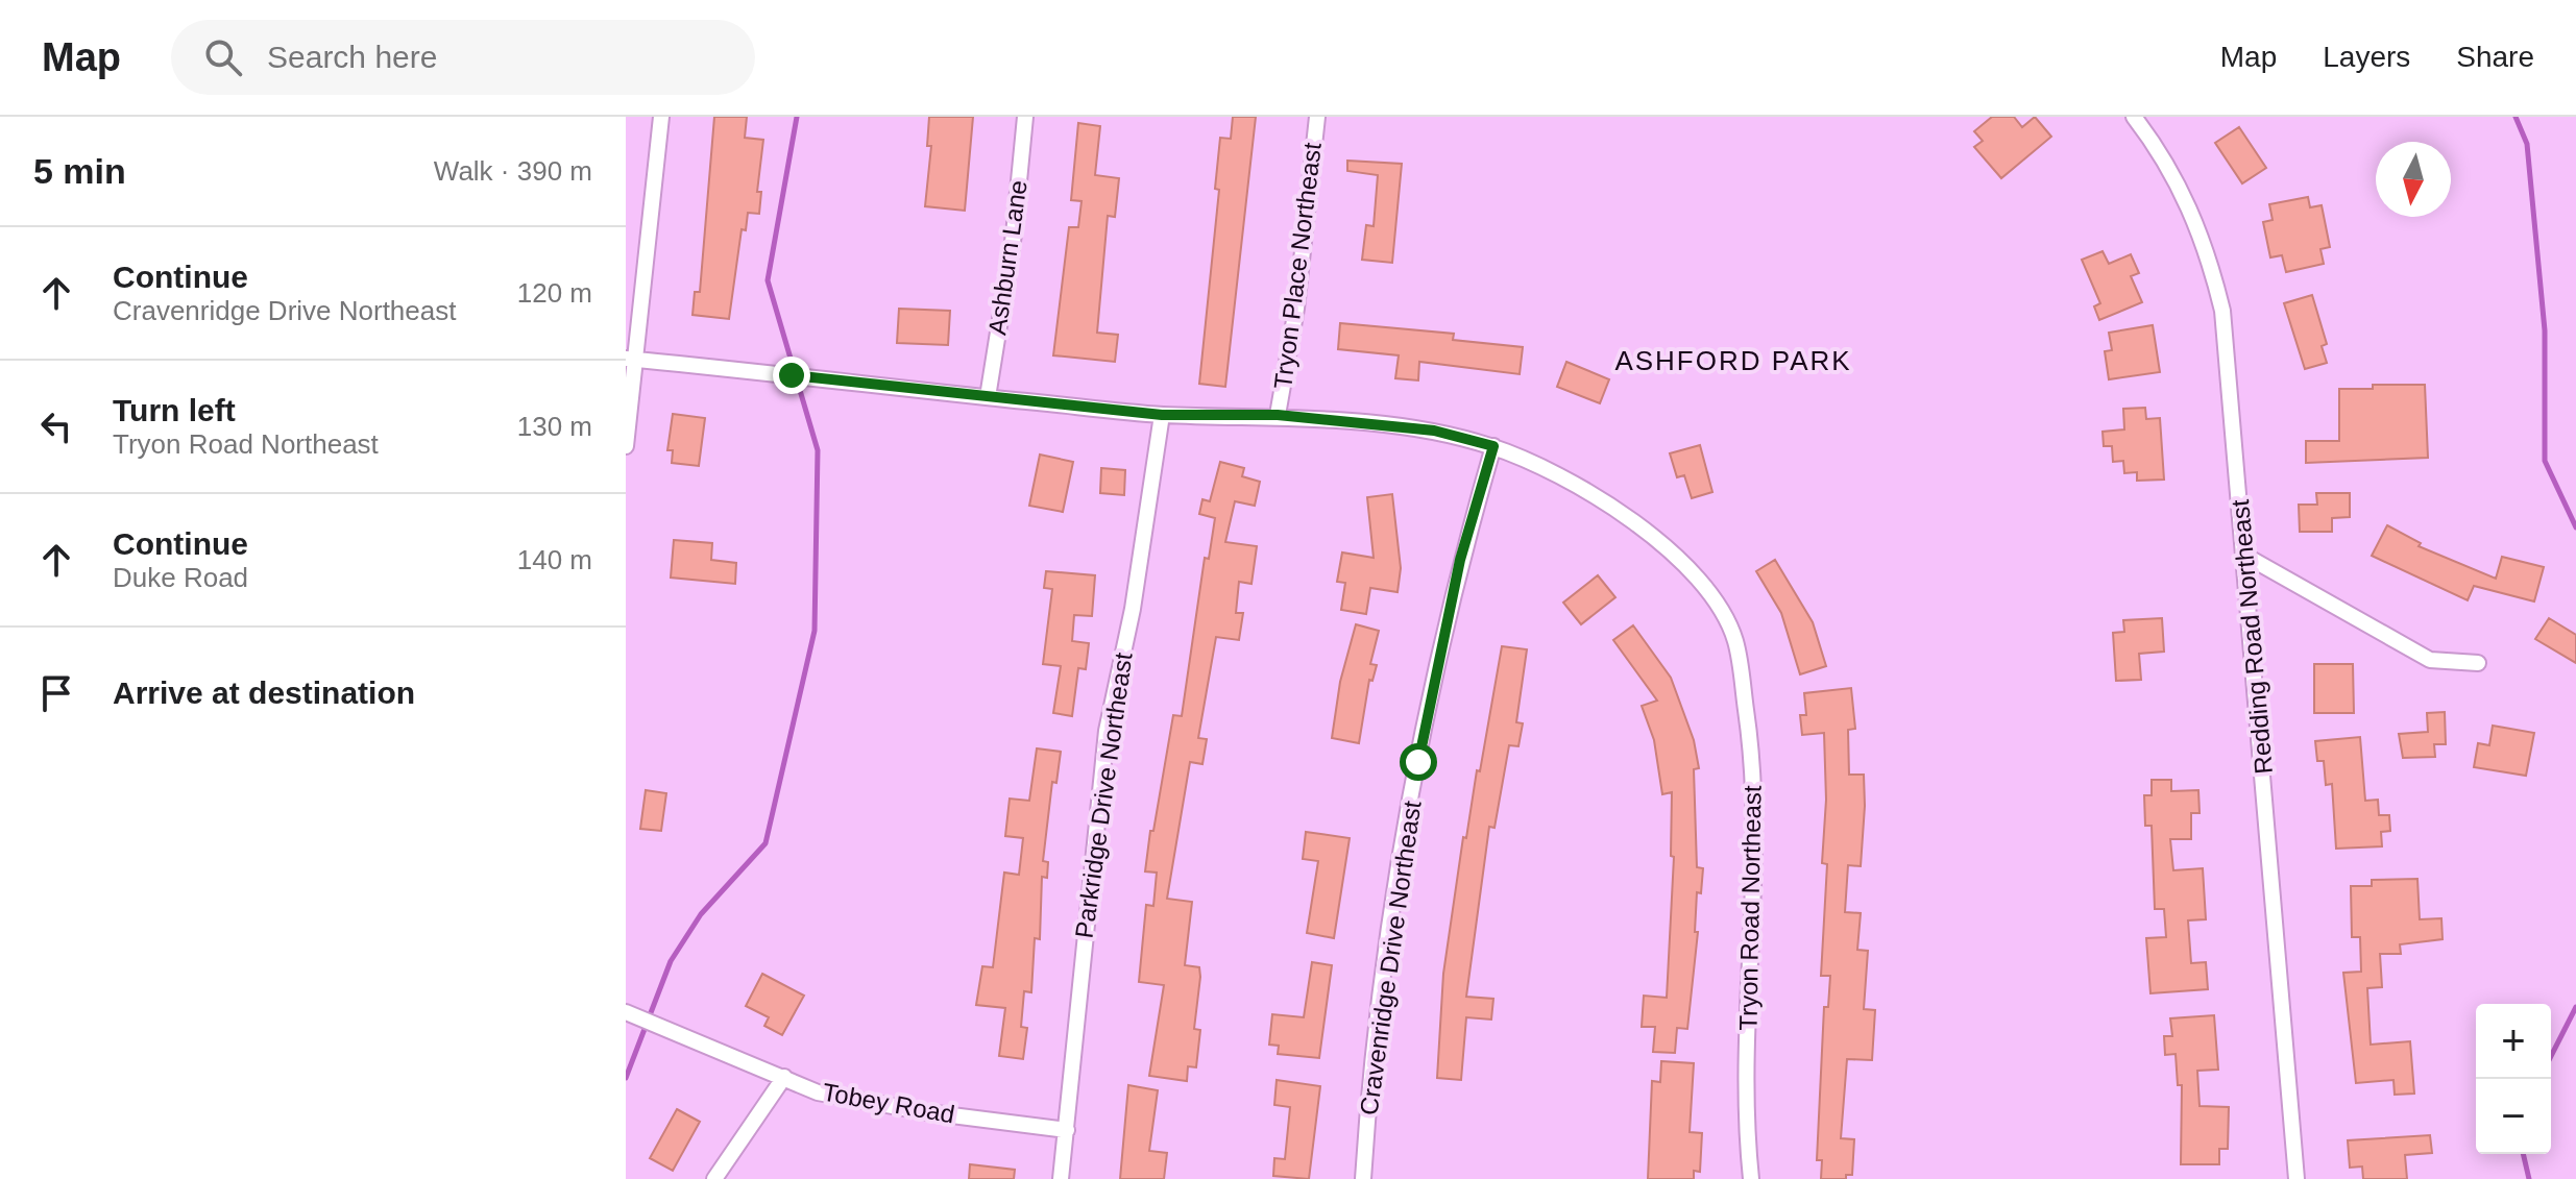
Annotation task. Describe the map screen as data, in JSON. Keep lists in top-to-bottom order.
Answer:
{
  "streets": {
    "street": [
      "Ashburn Lane",
      "Tryon Place Northeast",
      "Redding Road Northeast",
      "Parkridge Drive Northeast",
      "Tryon Road Northeast",
      "Cravenridge Drive Northeast",
      "Tobey Road"
    ]
  },
  "crossings": [
    ["Ashburn Lane", "Tryon Road Northeast"],
    ["Tryon Place Northeast", "Tryon Road Northeast"],
    ["Parkridge Drive Northeast", "Tryon Road Northeast"],
    ["Parkridge Drive Northeast", "Tobey Road"],
    ["Tryon Road Northeast", "Cravenridge Drive Northeast"]
  ],
  "districts": ["ASHFORD PARK"],
  "north": "bottom",
  "page": {
    "header": "Map",
    "search": "Search here",
    "nav": ["Map", "Layers", "Share"],
    "heading": ["5 min", "Walk · 390 m"],
    "list": [
      ["Continue", "Cravenridge Drive Northeast", "120 m"],
      ["Turn left", "Tryon Road Northeast", "130 m"],
      ["Continue", "Duke Road", "140 m"],
      "Arrive at destination"
    ],
    "map_buttons": ["+", "−"]
  }
}
